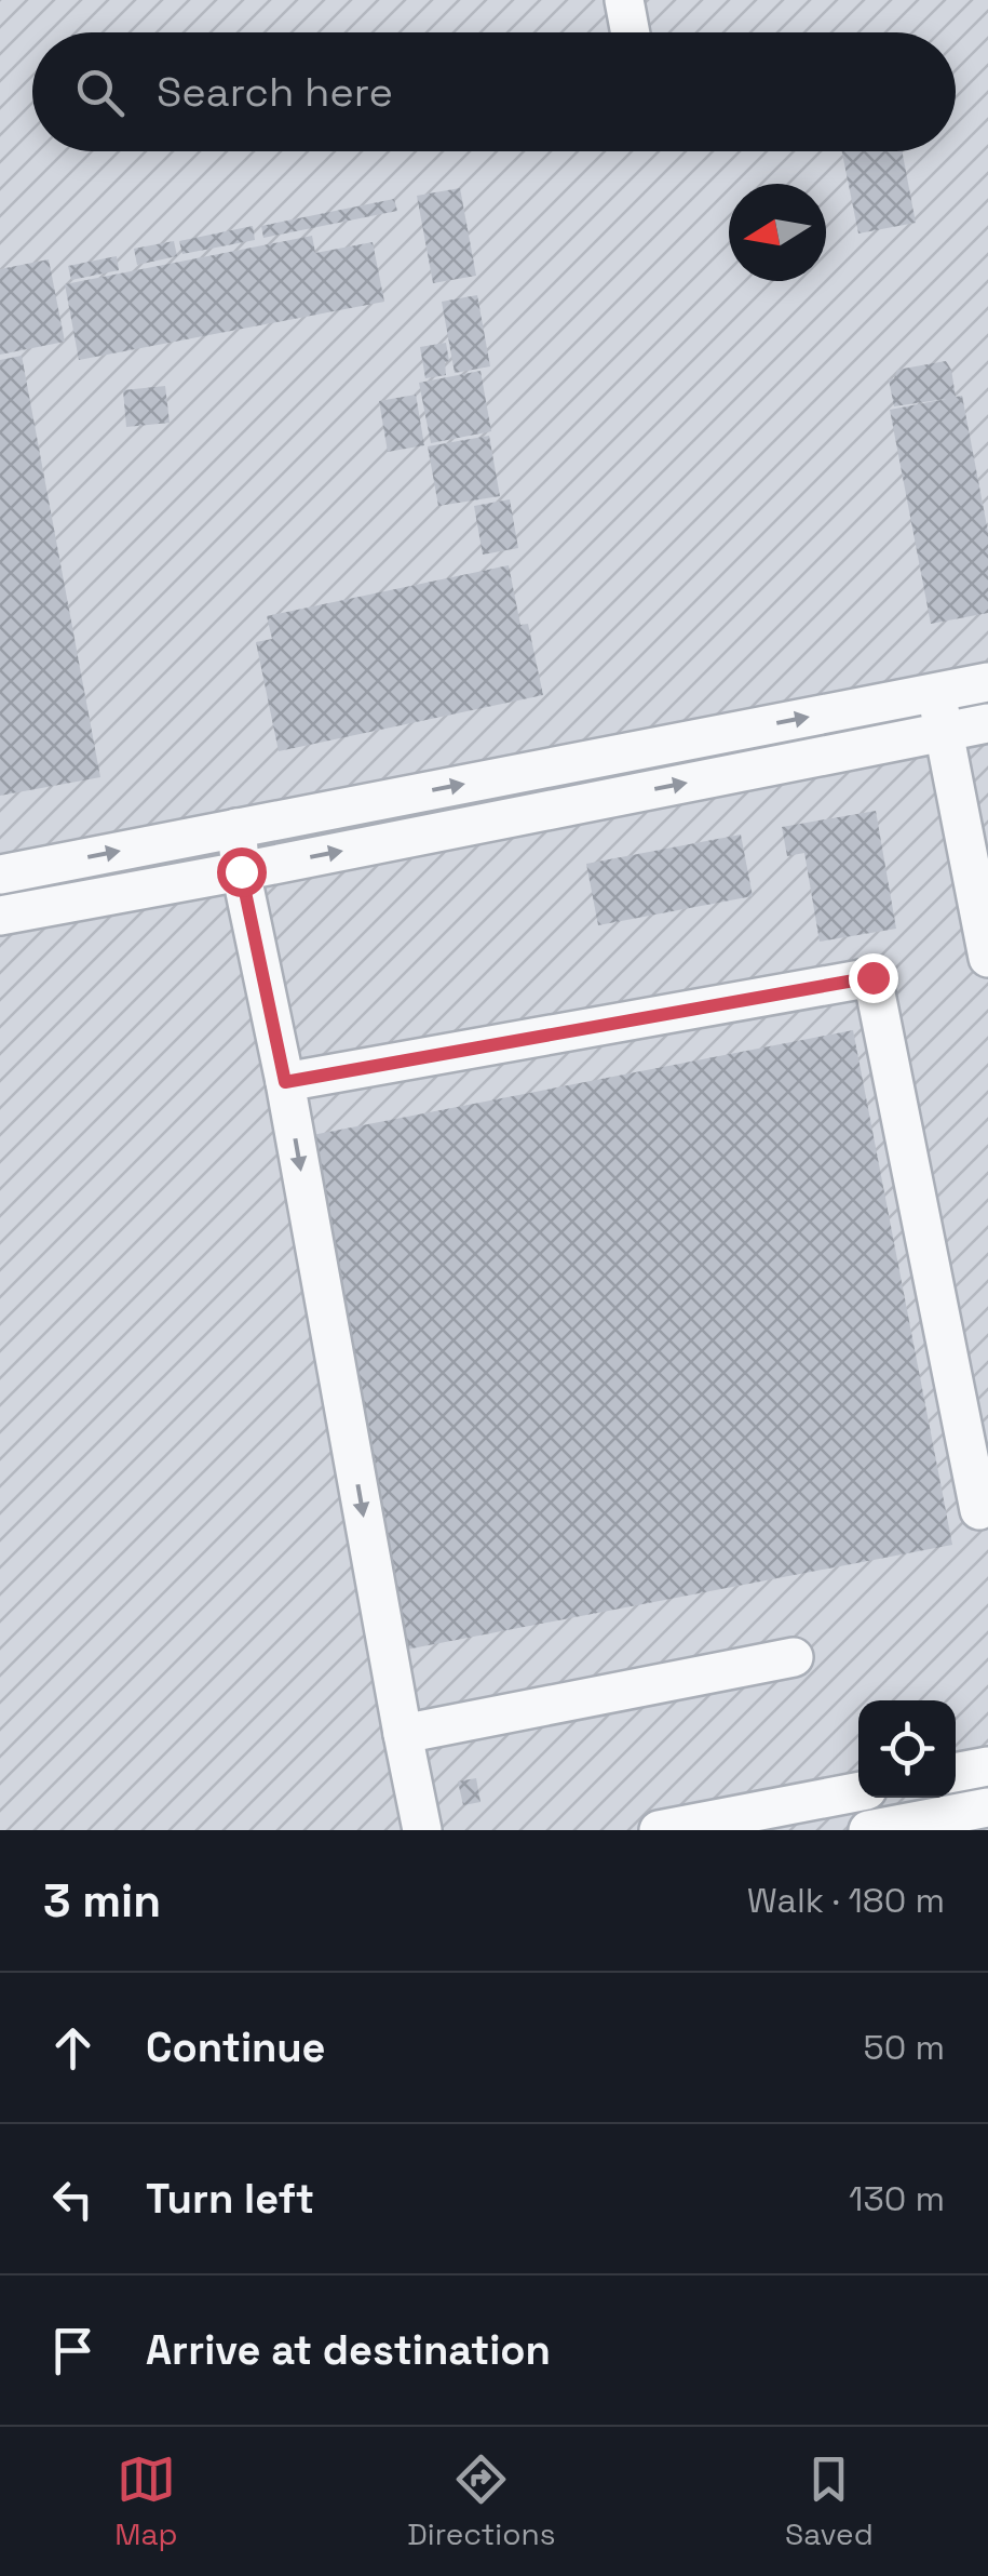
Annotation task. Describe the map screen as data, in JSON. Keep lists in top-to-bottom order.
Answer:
{
  "north": "left",
  "page": {
    "search": "Search here",
    "heading": ["3 min", "Walk · 180 m"],
    "list": [
      ["Continue", "50 m"],
      ["Turn left", "130 m"],
      "Arrive at destination"
    ],
    "nav": ["Map", "Directions", "Saved"]
  }
}
